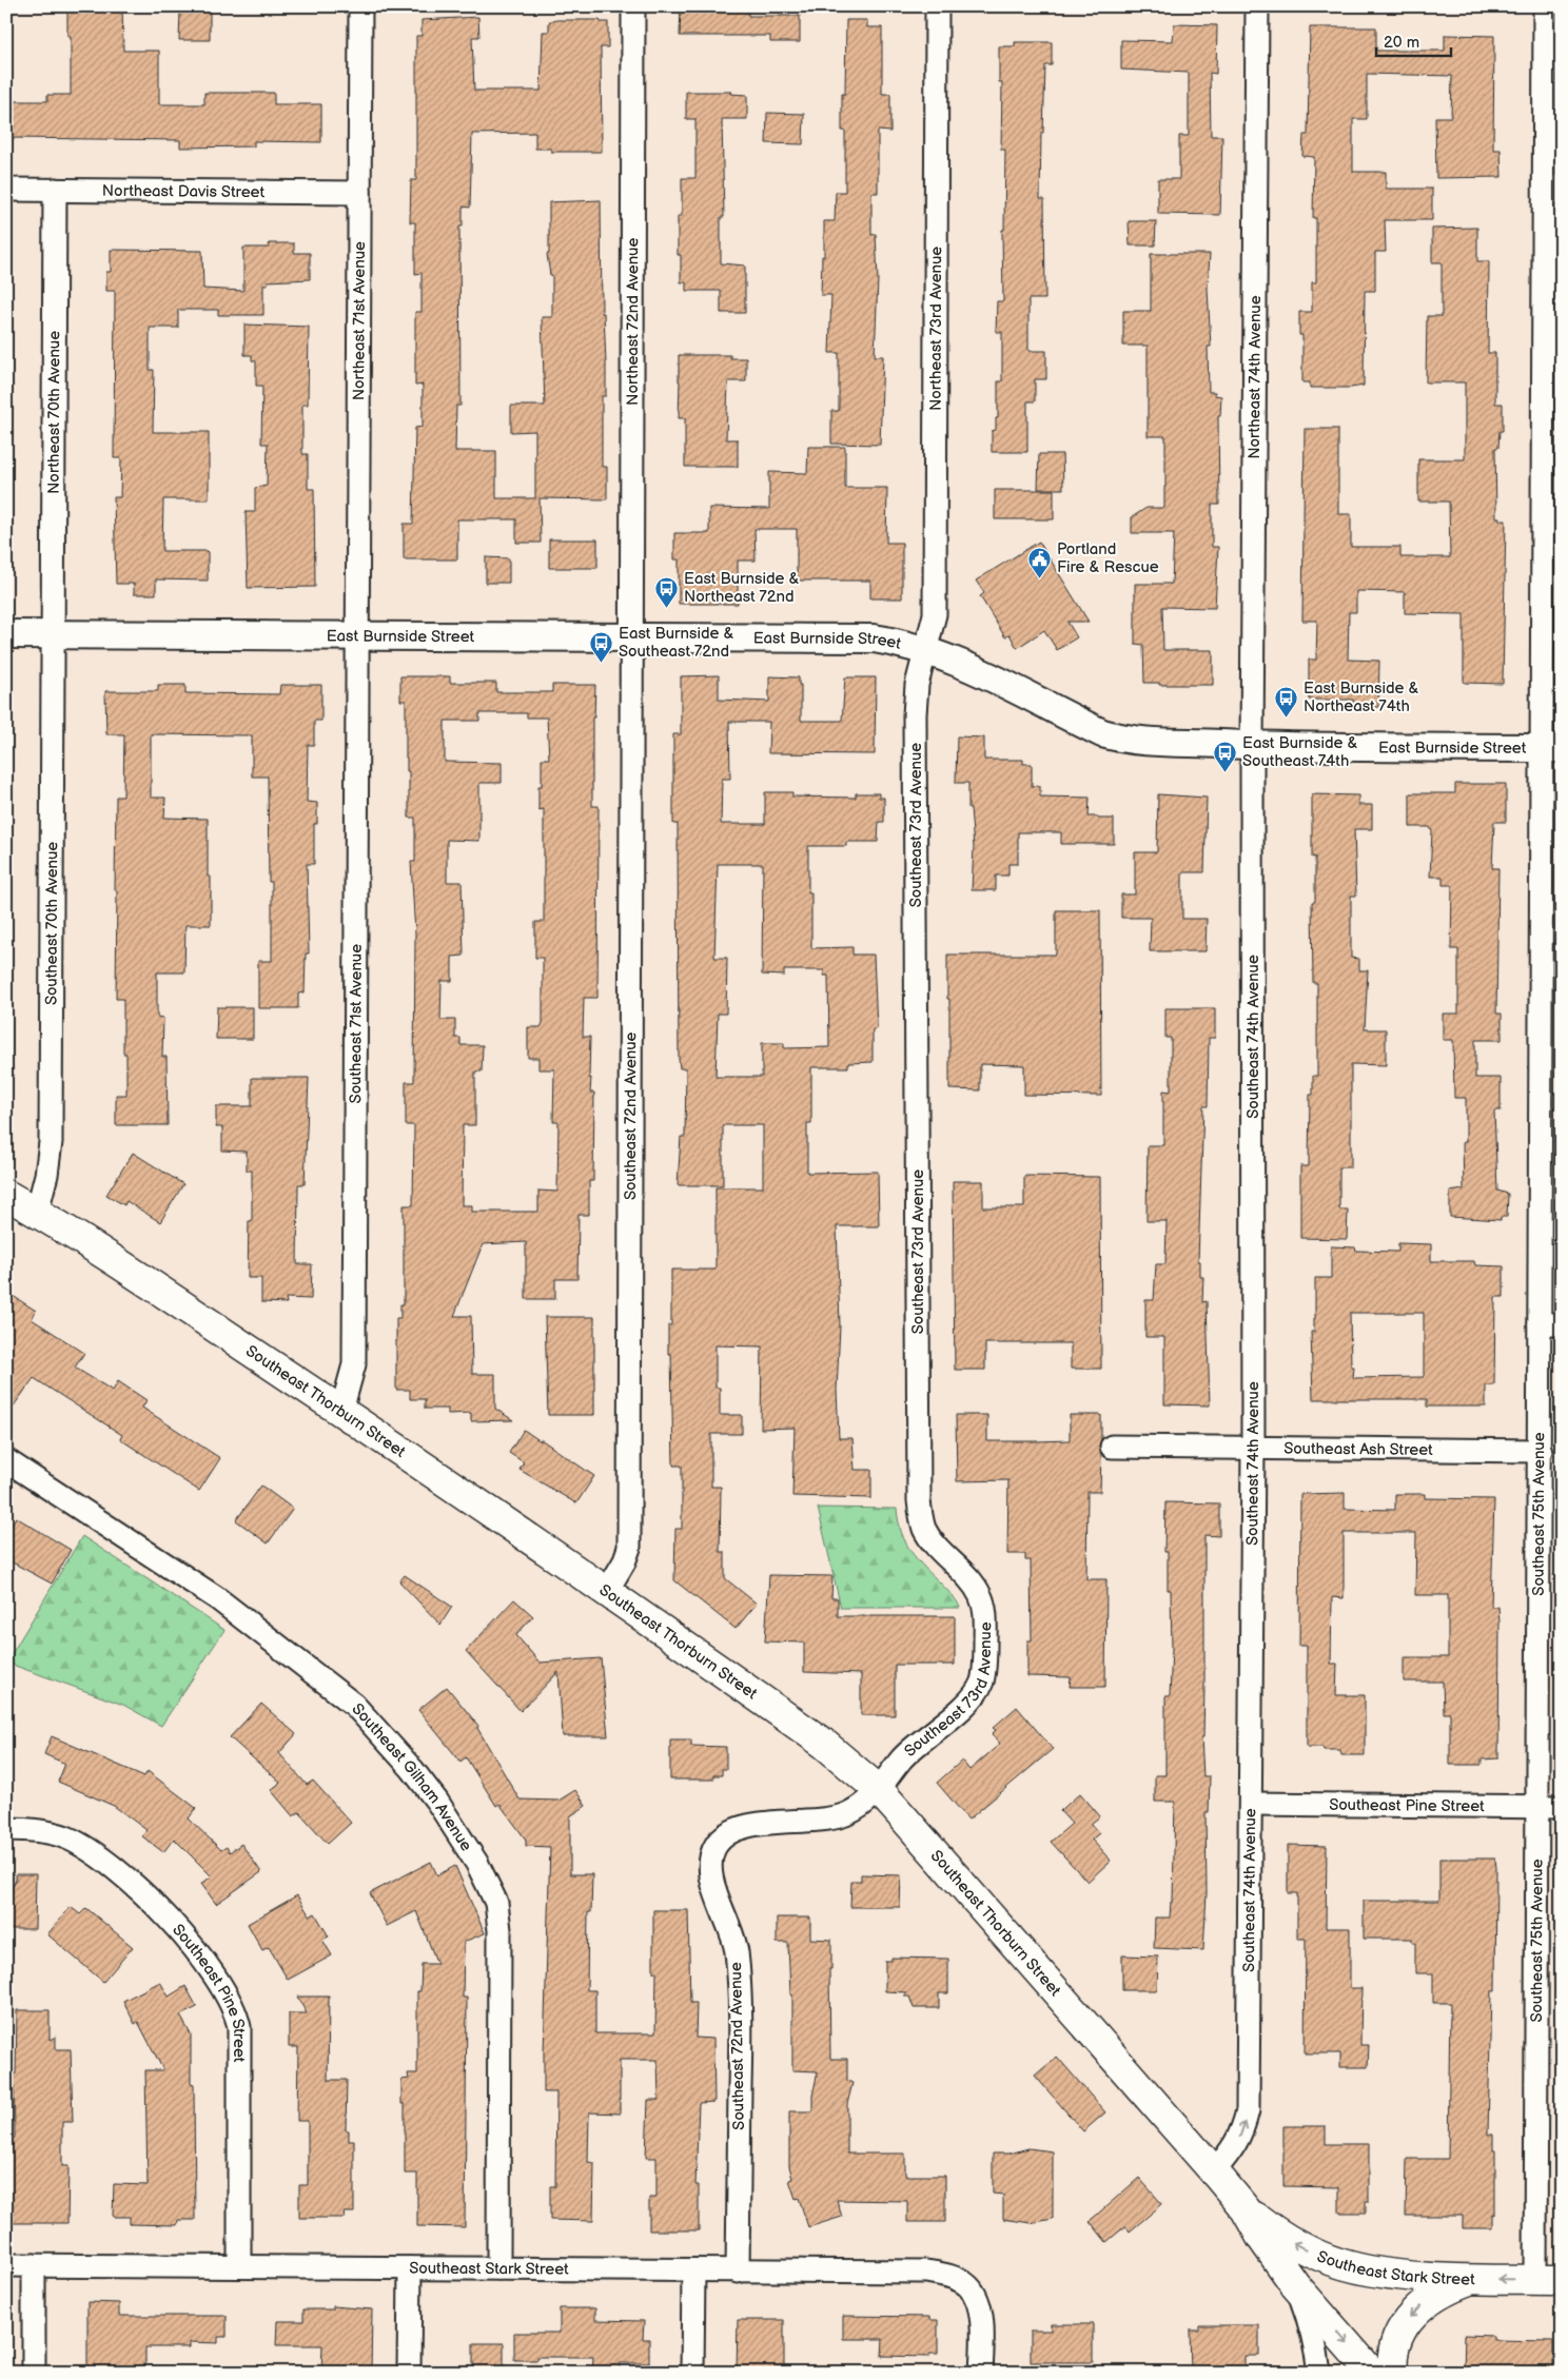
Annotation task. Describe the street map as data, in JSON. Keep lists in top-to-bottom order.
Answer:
{
  "streets": {
    "main road": ["Southeast Thorburn Street", "Southeast Stark Street"],
    "street": [
      "Northeast Davis Street",
      "Northeast 71st Avenue",
      "Northeast 72nd Avenue",
      "Northeast 73rd Avenue",
      "Northeast 74th Avenue",
      "Northeast 70th Avenue",
      "East Burnside Street",
      "Southeast 73rd Avenue",
      "Southeast 70th Avenue",
      "Southeast 71st Avenue",
      "Southeast 74th Avenue",
      "Southeast 72nd Avenue",
      "Southeast Ash Street",
      "Southeast 75th Avenue",
      "Southeast Gilham Avenue",
      "Southeast Pine Street"
    ]
  },
  "crossings": [
    ["Northeast Davis Street", "Northeast 71st Avenue"],
    ["Northeast Davis Street", "Northeast 70th Avenue"],
    ["Northeast 71st Avenue", "East Burnside Street"],
    ["Northeast 71st Avenue", "Southeast 71st Avenue"],
    ["Northeast 72nd Avenue", "East Burnside Street"],
    ["Northeast 72nd Avenue", "Southeast 72nd Avenue"],
    ["Northeast 73rd Avenue", "East Burnside Street"],
    ["Northeast 73rd Avenue", "Southeast 73rd Avenue"],
    ["Northeast 74th Avenue", "East Burnside Street"],
    ["Northeast 74th Avenue", "Southeast 74th Avenue"],
    ["Northeast 70th Avenue", "East Burnside Street"],
    ["Northeast 70th Avenue", "Southeast 70th Avenue"],
    ["East Burnside Street", "Southeast 73rd Avenue"],
    ["East Burnside Street", "Southeast 70th Avenue"],
    ["East Burnside Street", "Southeast 71st Avenue"],
    ["East Burnside Street", "Southeast 74th Avenue"],
    ["East Burnside Street", "Southeast 72nd Avenue"],
    ["East Burnside Street", "Southeast 75th Avenue"],
    ["Southeast 73rd Avenue", "Southeast 72nd Avenue"],
    ["Southeast 73rd Avenue", "Southeast Thorburn Street"],
    ["Southeast 70th Avenue", "Southeast Thorburn Street"],
    ["Southeast 71st Avenue", "Southeast Thorburn Street"],
    ["Southeast 74th Avenue", "Southeast Thorburn Street"],
    ["Southeast 74th Avenue", "Southeast Ash Street"],
    ["Southeast 74th Avenue", "Southeast Pine Street"],
    ["Southeast 72nd Avenue", "Southeast Thorburn Street"],
    ["Southeast 72nd Avenue", "Southeast Stark Street"],
    ["Southeast Thorburn Street", "Southeast Stark Street"],
    ["Southeast Ash Street", "Southeast 75th Avenue"],
    ["Southeast 75th Avenue", "Southeast Pine Street"],
    ["Southeast 75th Avenue", "Southeast Stark Street"],
    ["Southeast Gilham Avenue", "Southeast Stark Street"],
    ["Southeast Pine Street", "Southeast Stark Street"]
  ],
  "places": {
    "public building": ["Portland Fire & Rescue"],
    "bus stop": [
      "East Burnside & Northeast 72nd",
      "East Burnside & Southeast 72nd",
      "East Burnside & Northeast 74th",
      "East Burnside & Southeast 74th"
    ]
  },
  "scale_bar": "20 m"
}
